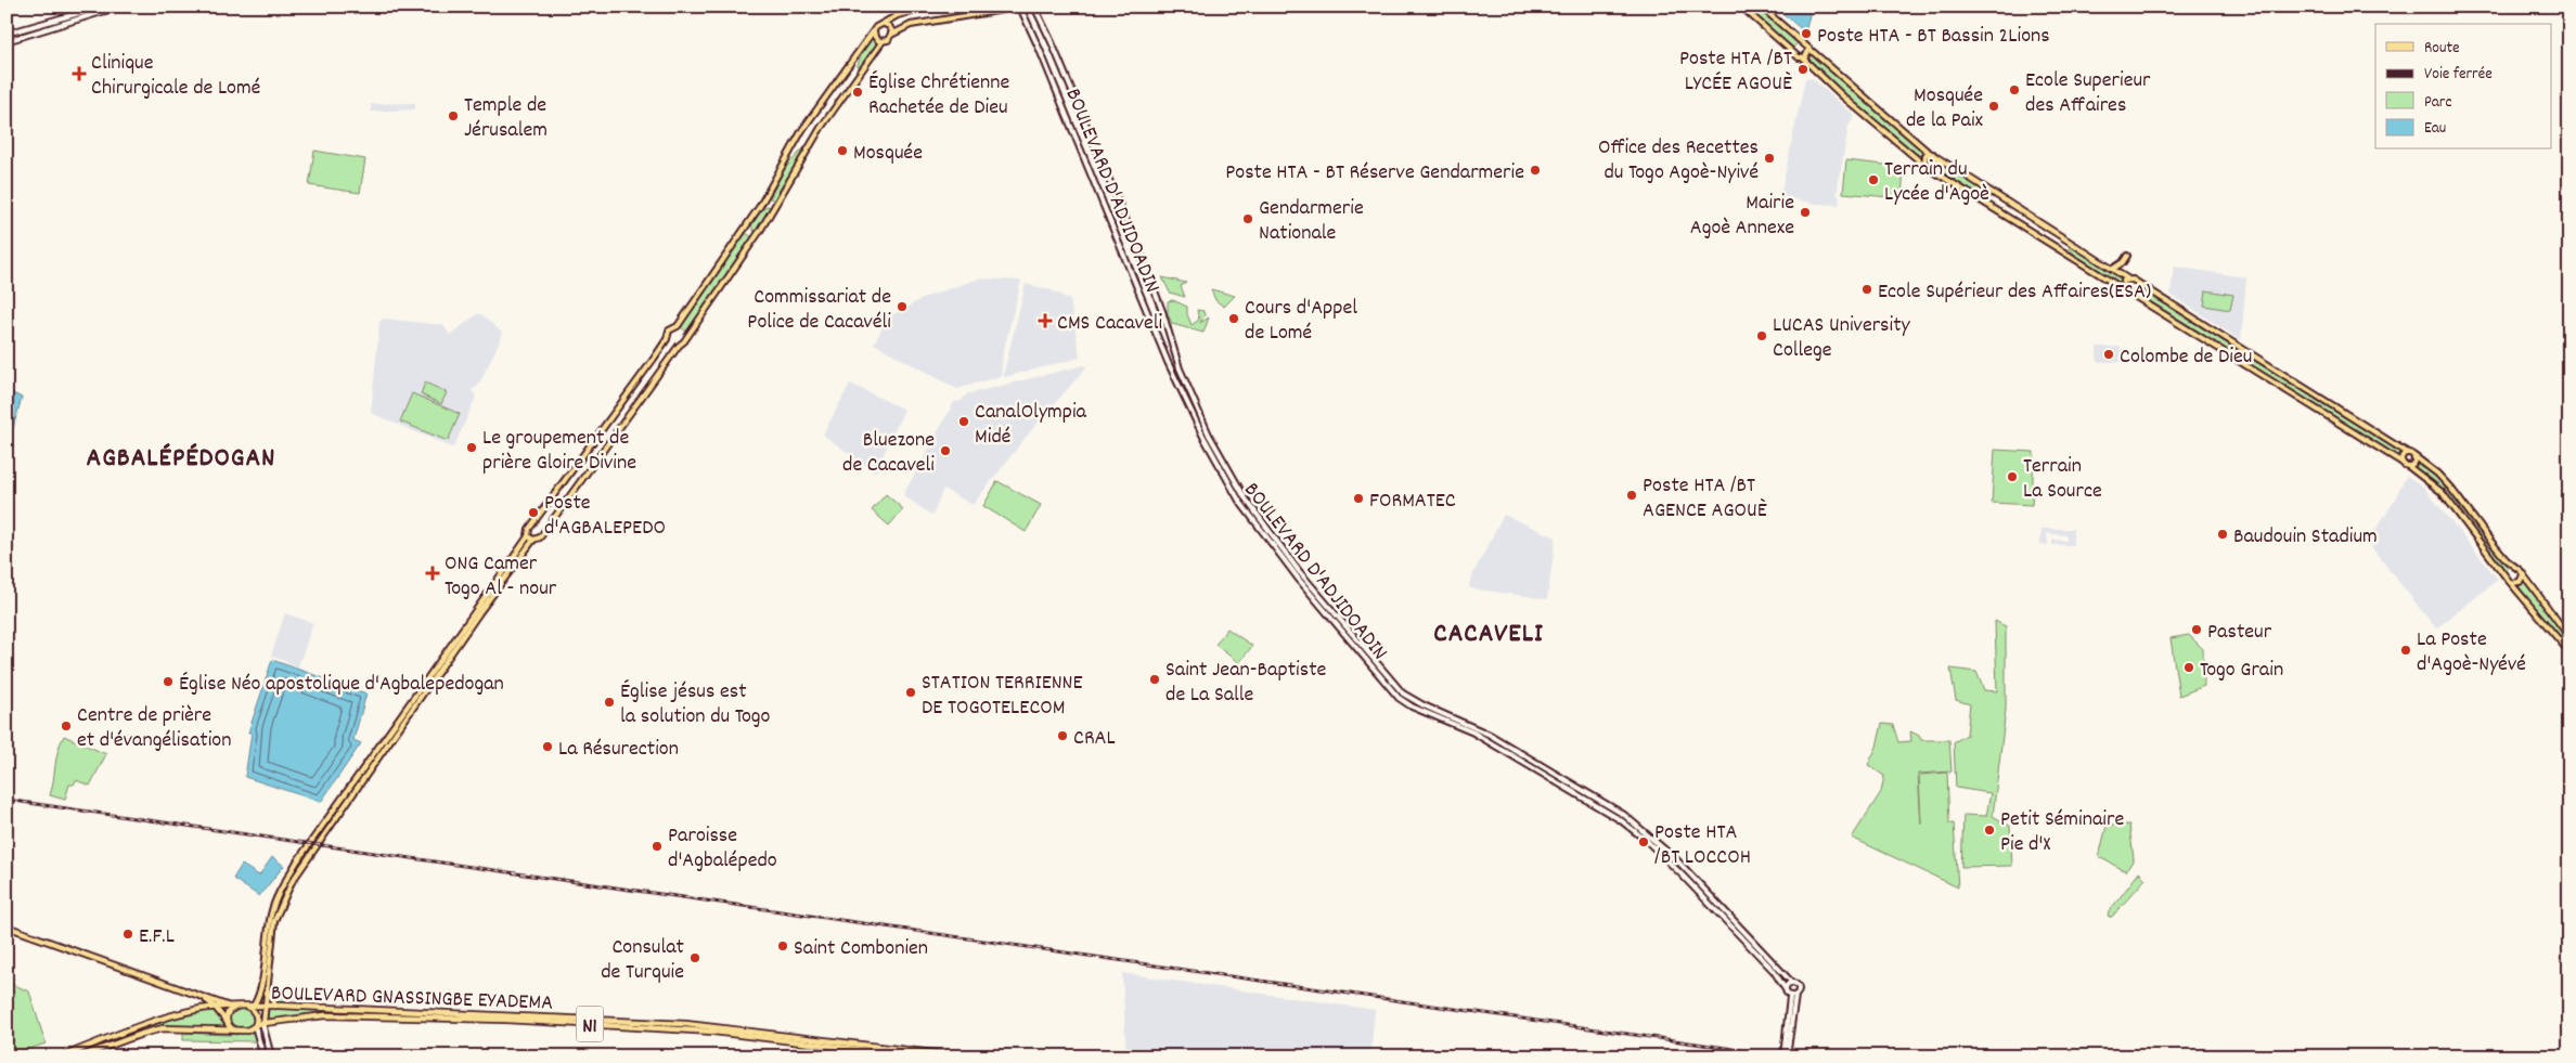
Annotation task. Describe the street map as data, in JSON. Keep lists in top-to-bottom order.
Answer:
{
  "streets": {
    "highway": ["BOULEVARD GNASSINGBE EYADEMA", "N1"],
    "main road": ["BOULEVARD D'ADJIDOADIN"]
  },
  "crossings": [
    ["BOULEVARD GNASSINGBE EYADEMA", "N1"]
  ],
  "districts": ["AGBALÉPÉDOGAN", "CACAVELI"],
  "places": {
    "other": [
      "Poste HTA - BT Bassin 2Lions",
      "Poste HTA /BT LYCÉE AGOUÈ",
      "Ecole Superieur des Affaires",
      "Église Chrétienne Rachetée de Dieu",
      "Mosquée de la Paix",
      "Temple de Jérusalem",
      "Mosquée",
      "Office des Recettes du Togo Agoè-Nyivé",
      "Poste HTA - BT Réserve Gendarmerie",
      "Terrain du Lycée d'Agoè",
      "Mairie Agoè Annexe",
      "Gendarmerie Nationale",
      "Ecole Supérieur des Affaires(ESA)",
      "Commissariat de Police de Cacavéli",
      "Cours d'Appel de Lomé",
      "LUCAS University College",
      "Colombe de Dieu",
      "CanalOlympia Midé",
      "Le groupement de prière Gloire Divine",
      "Bluezone de Cacaveli",
      "Terrain La Source",
      "Poste HTA /BT AGENCE AGOUÈ",
      "FORMATEC",
      "Poste d'AGBALEPEDO",
      "Baudouin Stadium",
      "Pasteur",
      "La Poste d'Agoè-Nyévé",
      "Togo Grain",
      "Saint Jean-Baptiste de La Salle",
      "Église Néo apostolique d'Agbalepedogan",
      "STATION TERRIENNE DE TOGOTELECOM",
      "Église jésus est la solution du Togo",
      "Centre de prière et d'évangélisation",
      "CRAL",
      "La Résurection",
      "Petit Séminaire Pie d'X",
      "Poste HTA /BT LOCCOH",
      "Paroisse d'Agbalépedo",
      "E.F.L",
      "Saint Combonien",
      "Consulat de Turquie"
    ],
    "health": ["Clinique Chirurgicale de Lomé", "CMS Cacaveli", "ONG Camer Togo Al - nour"]
  },
  "legend": [
    "Route",
    "Voie ferrée",
    "Parc",
    "Eau"
  ]
}
